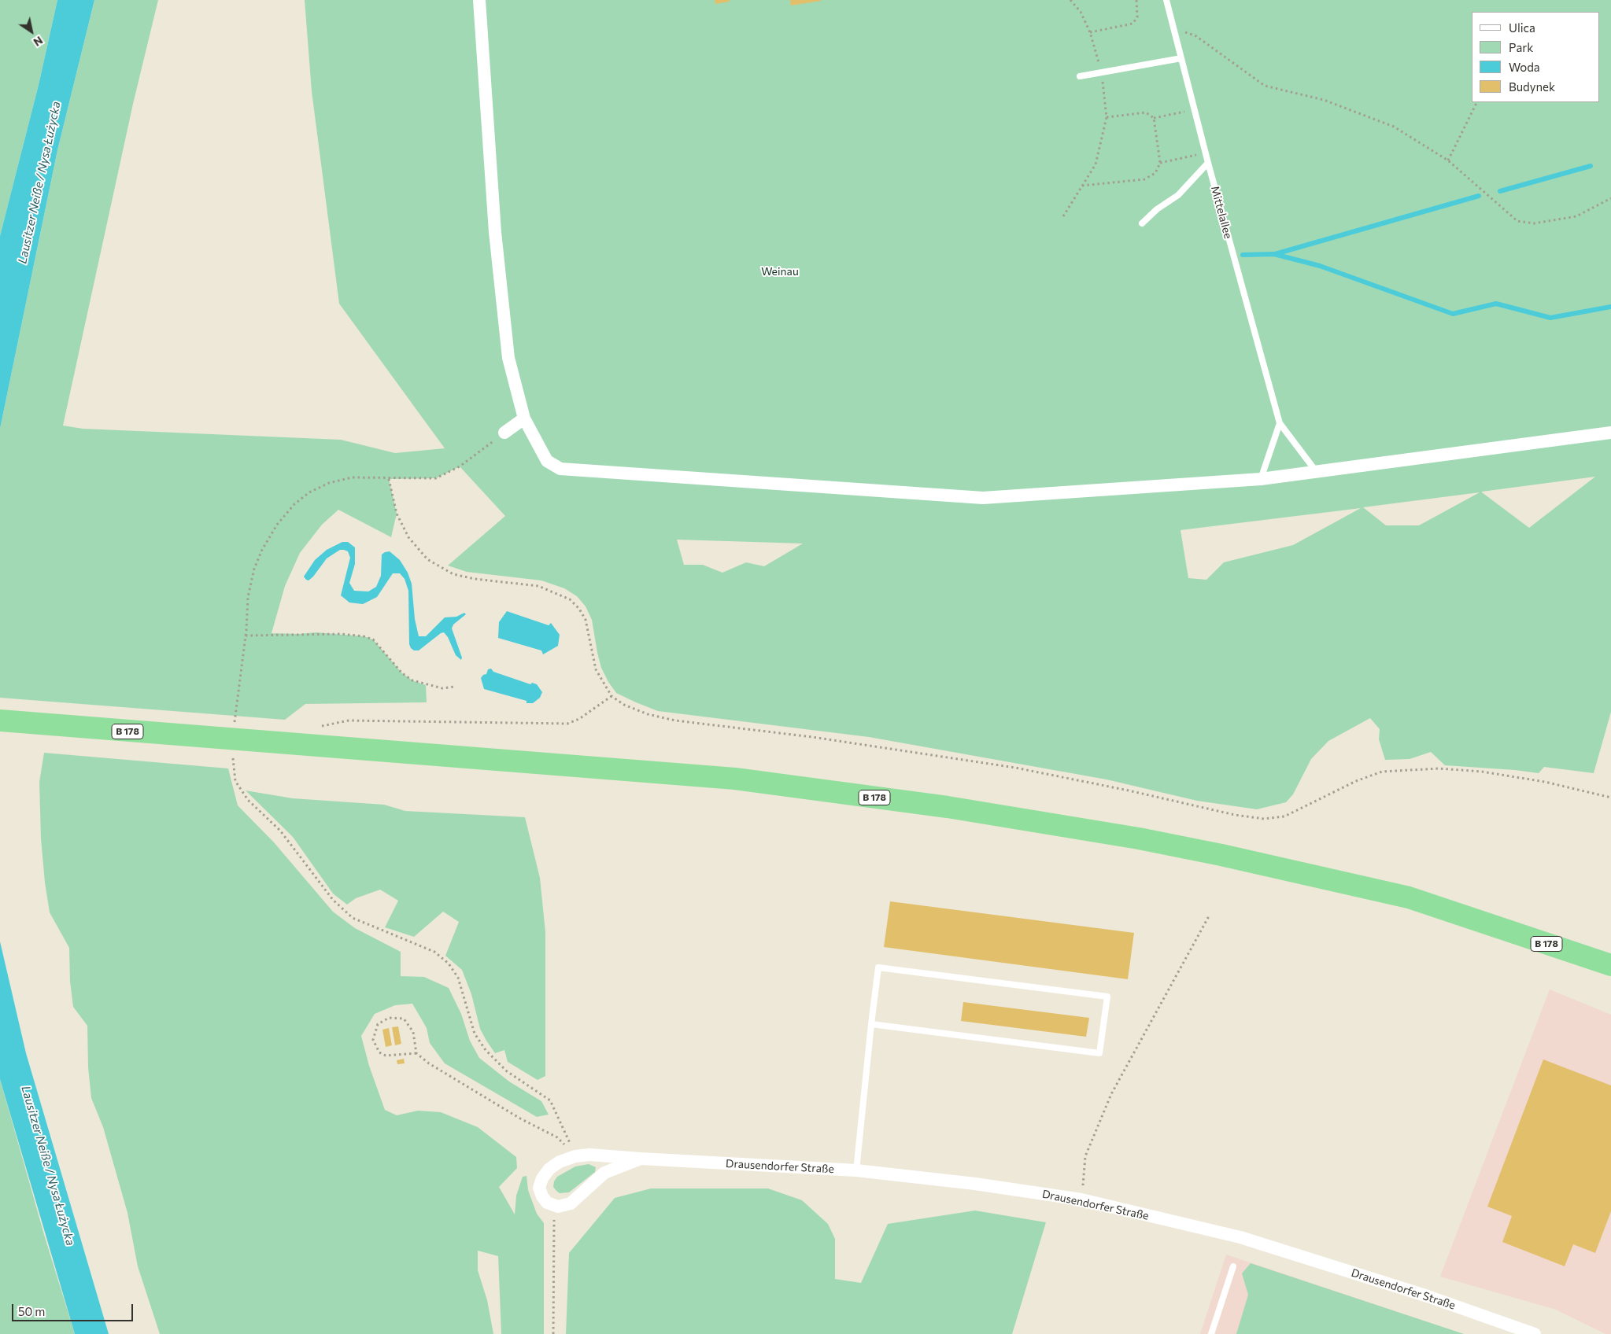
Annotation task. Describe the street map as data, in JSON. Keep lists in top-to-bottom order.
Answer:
{
  "streets": {
    "highway": ["B 178"],
    "street": ["Drausendorfer Straße"],
    "lane": ["Mittelallee"]
  },
  "water": ["Lausitzer Neiße / Nysa Łużycka"],
  "parks": ["Weinau"],
  "legend": [
    "Ulica",
    "Park",
    "Woda",
    "Budynek"
  ],
  "scale_bar": "50 m",
  "north": "bottom right"
}
